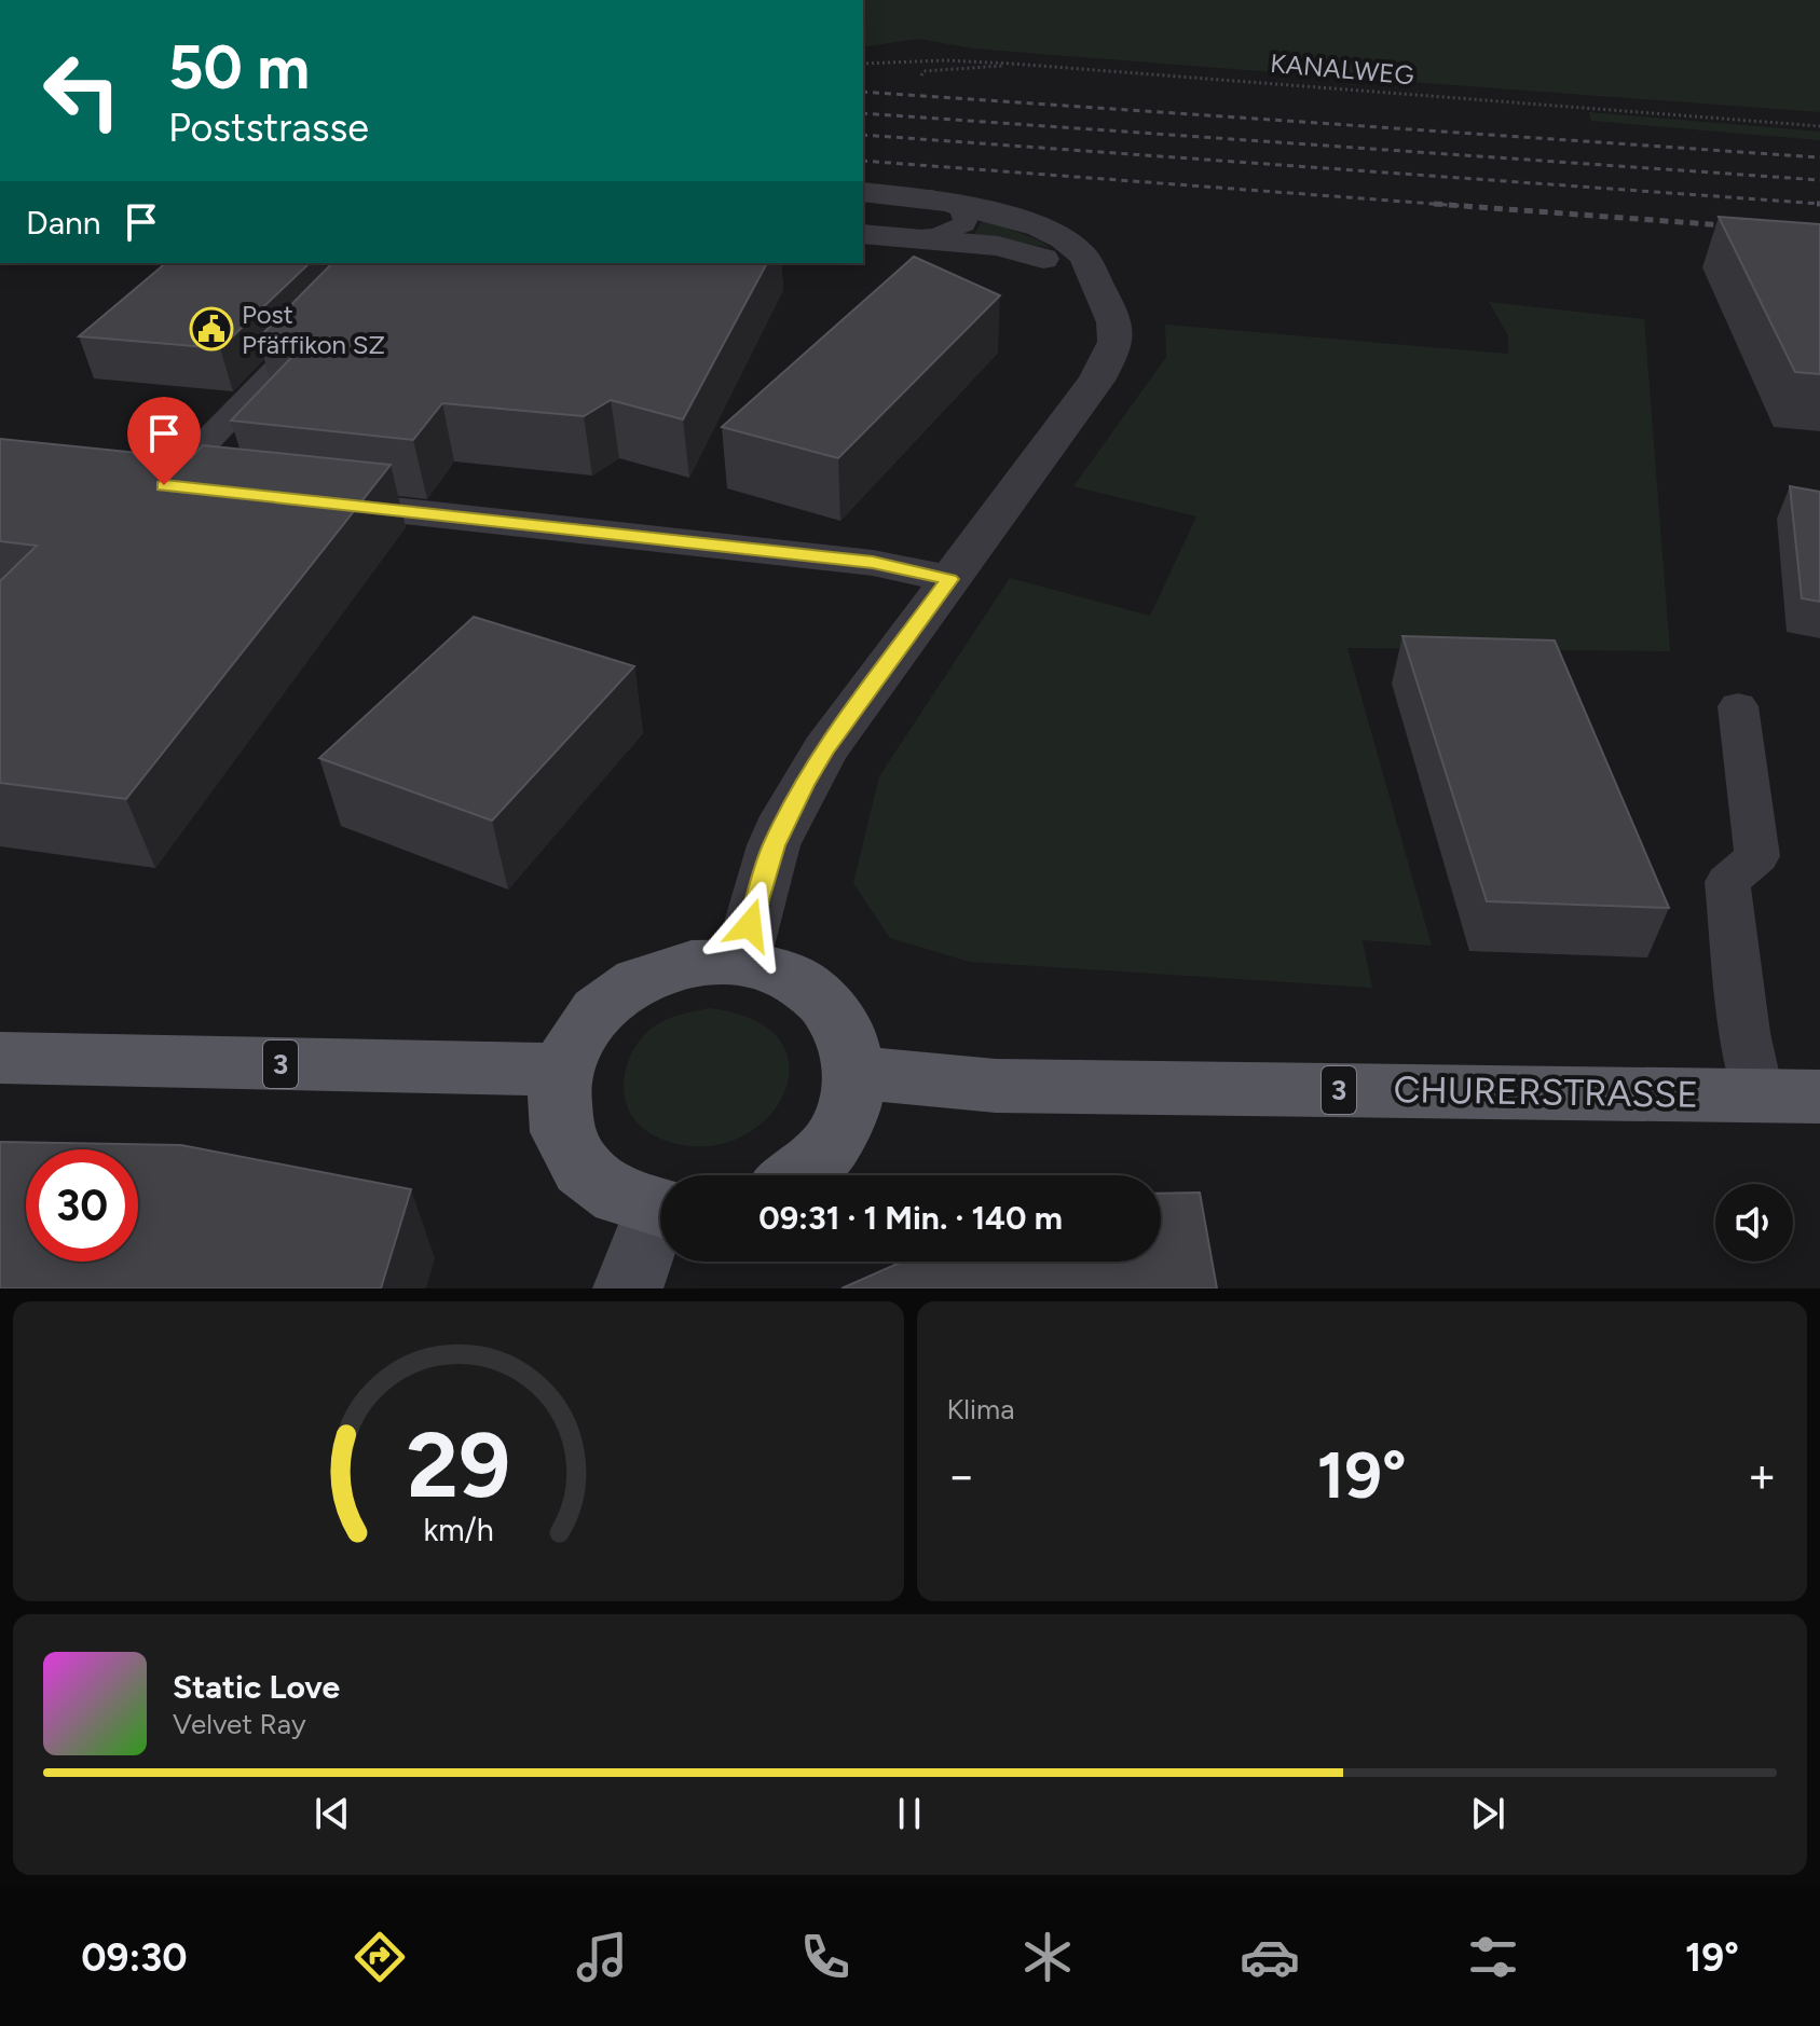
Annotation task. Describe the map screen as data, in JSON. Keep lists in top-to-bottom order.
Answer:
{
  "streets": {
    "main road": ["3", "CHURERSTRASSE"],
    "path": ["KANALWEG"]
  },
  "places": {
    "public building": ["Post Pfäffikon SZ"]
  },
  "page": {
    "turn": ["50 m", "Poststrasse"],
    "then": "Dann",
    "limit": "30",
    "trip": "09:31 · 1 Min. · 140 m",
    "tile": "Klima",
    "heat": ["−", "19°", "+"],
    "song": ["Static Love", "Velvet Ray"],
    "tabs": ["09:30", "19°"],
    "gauge": ["29", "km/h"]
  }
}
